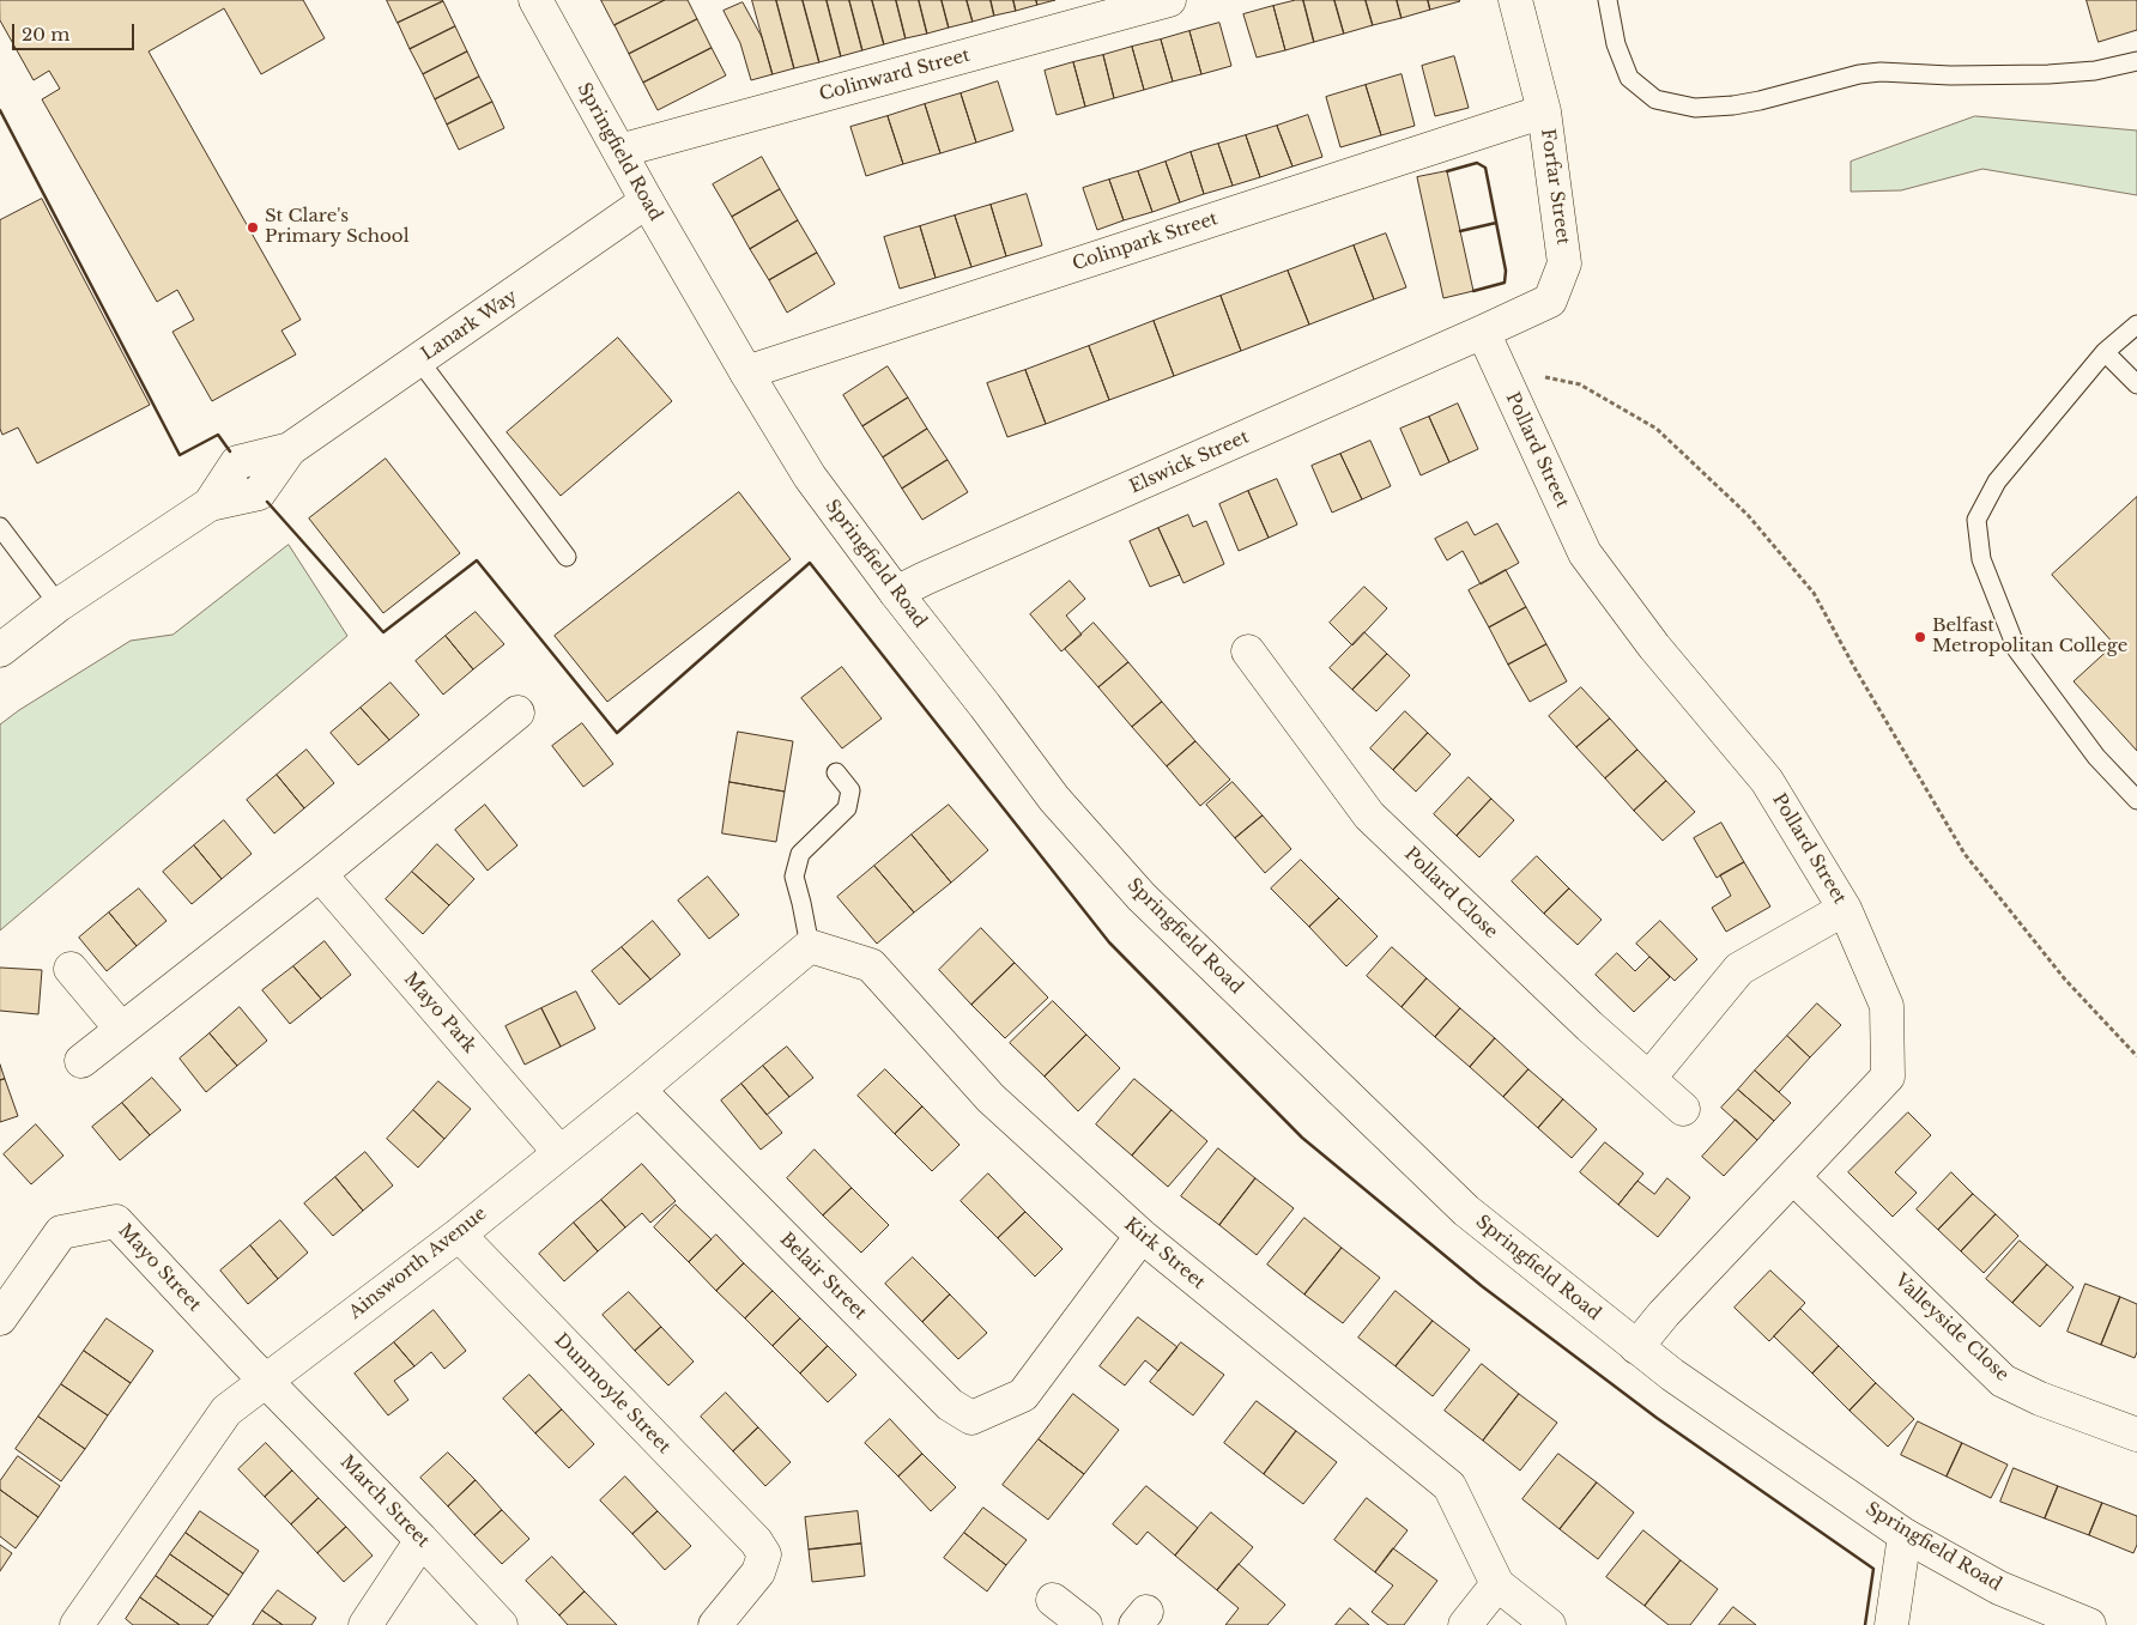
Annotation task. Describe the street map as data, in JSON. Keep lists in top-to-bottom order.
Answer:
{
  "streets": {
    "street": [
      "Colinward Street",
      "Springfield Road",
      "Forfar Street",
      "Colinpark Street",
      "Lanark Way",
      "Pollard Street",
      "Elswick Street",
      "Pollard Close",
      "Mayo Park",
      "Kirk Street",
      "Ainsworth Avenue",
      "Mayo Street",
      "Belair Street",
      "Valleyside Close",
      "Dunmoyle Street",
      "March Street"
    ]
  },
  "crossings": [
    ["Colinward Street", "Springfield Road"],
    ["Springfield Road", "Colinpark Street"],
    ["Springfield Road", "Lanark Way"],
    ["Springfield Road", "Pollard Street"],
    ["Springfield Road", "Elswick Street"],
    ["Forfar Street", "Colinpark Street"],
    ["Forfar Street", "Pollard Street"],
    ["Forfar Street", "Elswick Street"],
    ["Pollard Street", "Elswick Street"],
    ["Pollard Street", "Valleyside Close"],
    ["Mayo Park", "Ainsworth Avenue"],
    ["Kirk Street", "Ainsworth Avenue"],
    ["Kirk Street", "Belair Street"],
    ["Ainsworth Avenue", "Mayo Street"],
    ["Ainsworth Avenue", "Belair Street"],
    ["Ainsworth Avenue", "Dunmoyle Street"],
    ["Ainsworth Avenue", "March Street"],
    ["Mayo Street", "March Street"]
  ],
  "places": ["St Clare's Primary School", "Belfast Metropolitan College"],
  "scale_bar": "20 m"
}
